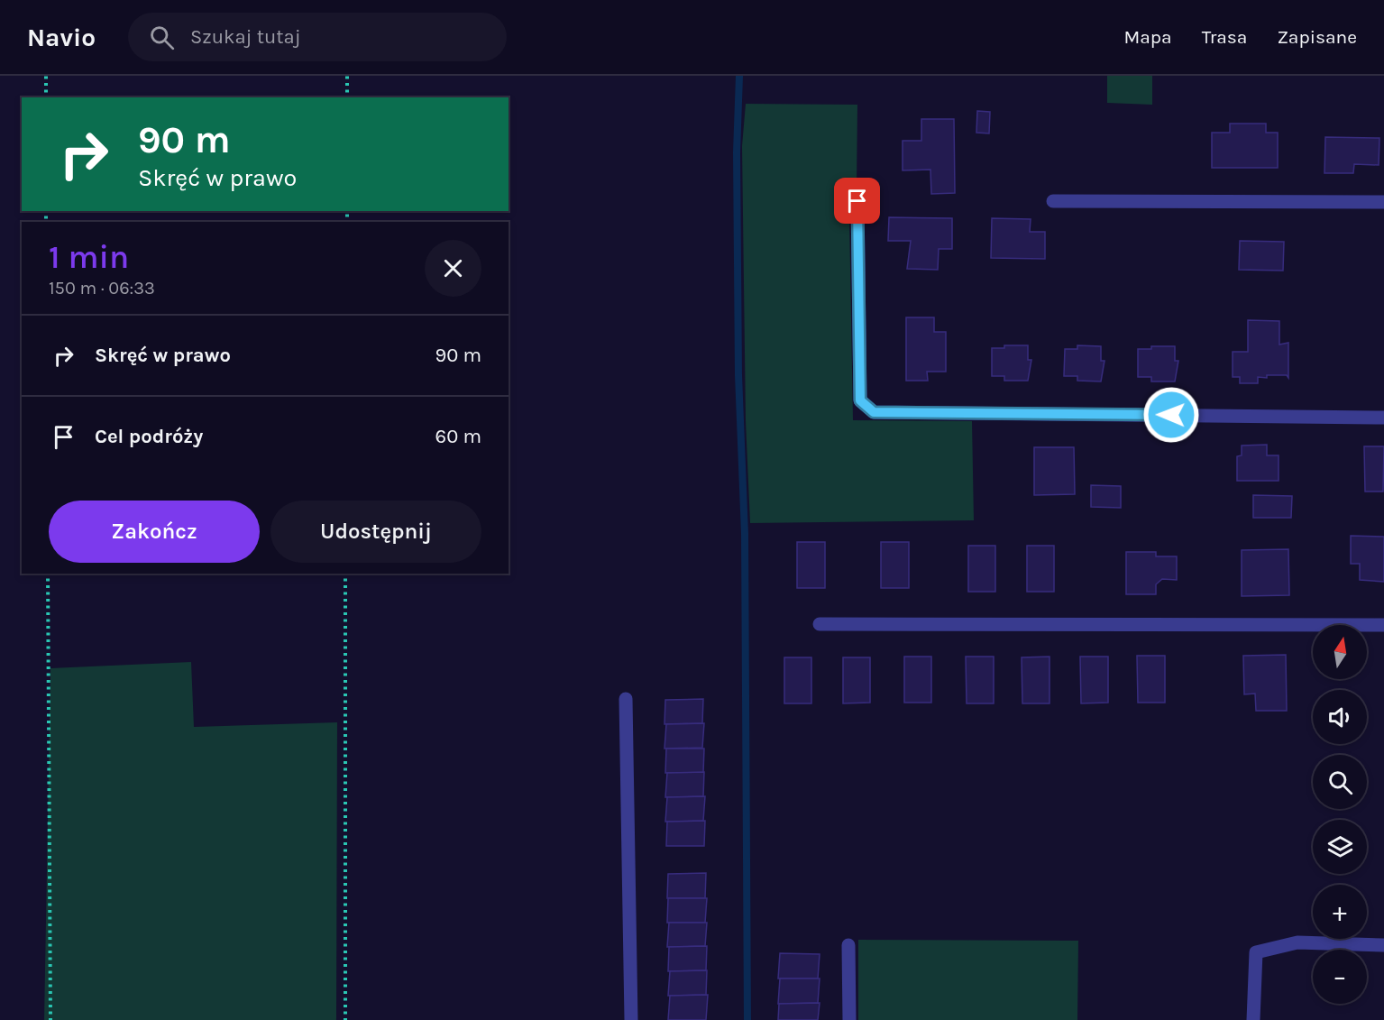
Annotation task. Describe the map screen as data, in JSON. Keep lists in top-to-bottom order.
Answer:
{
  "north": "top",
  "page": {
    "header": "Navio",
    "search": "Szukaj tutaj",
    "nav": ["Mapa", "Trasa", "Zapisane"],
    "turn": ["90 m", "Skręć w prawo"],
    "heading": ["1 min", "150 m · 06:33"],
    "list": [
      {
        "name": "Skręć w prawo",
        "value": "90 m"
      },
      {
        "name": "Cel podróży",
        "value": "60 m"
      }
    ],
    "buttons": ["Zakończ", "Udostępnij"],
    "map_buttons": ["+", "−"]
  }
}
